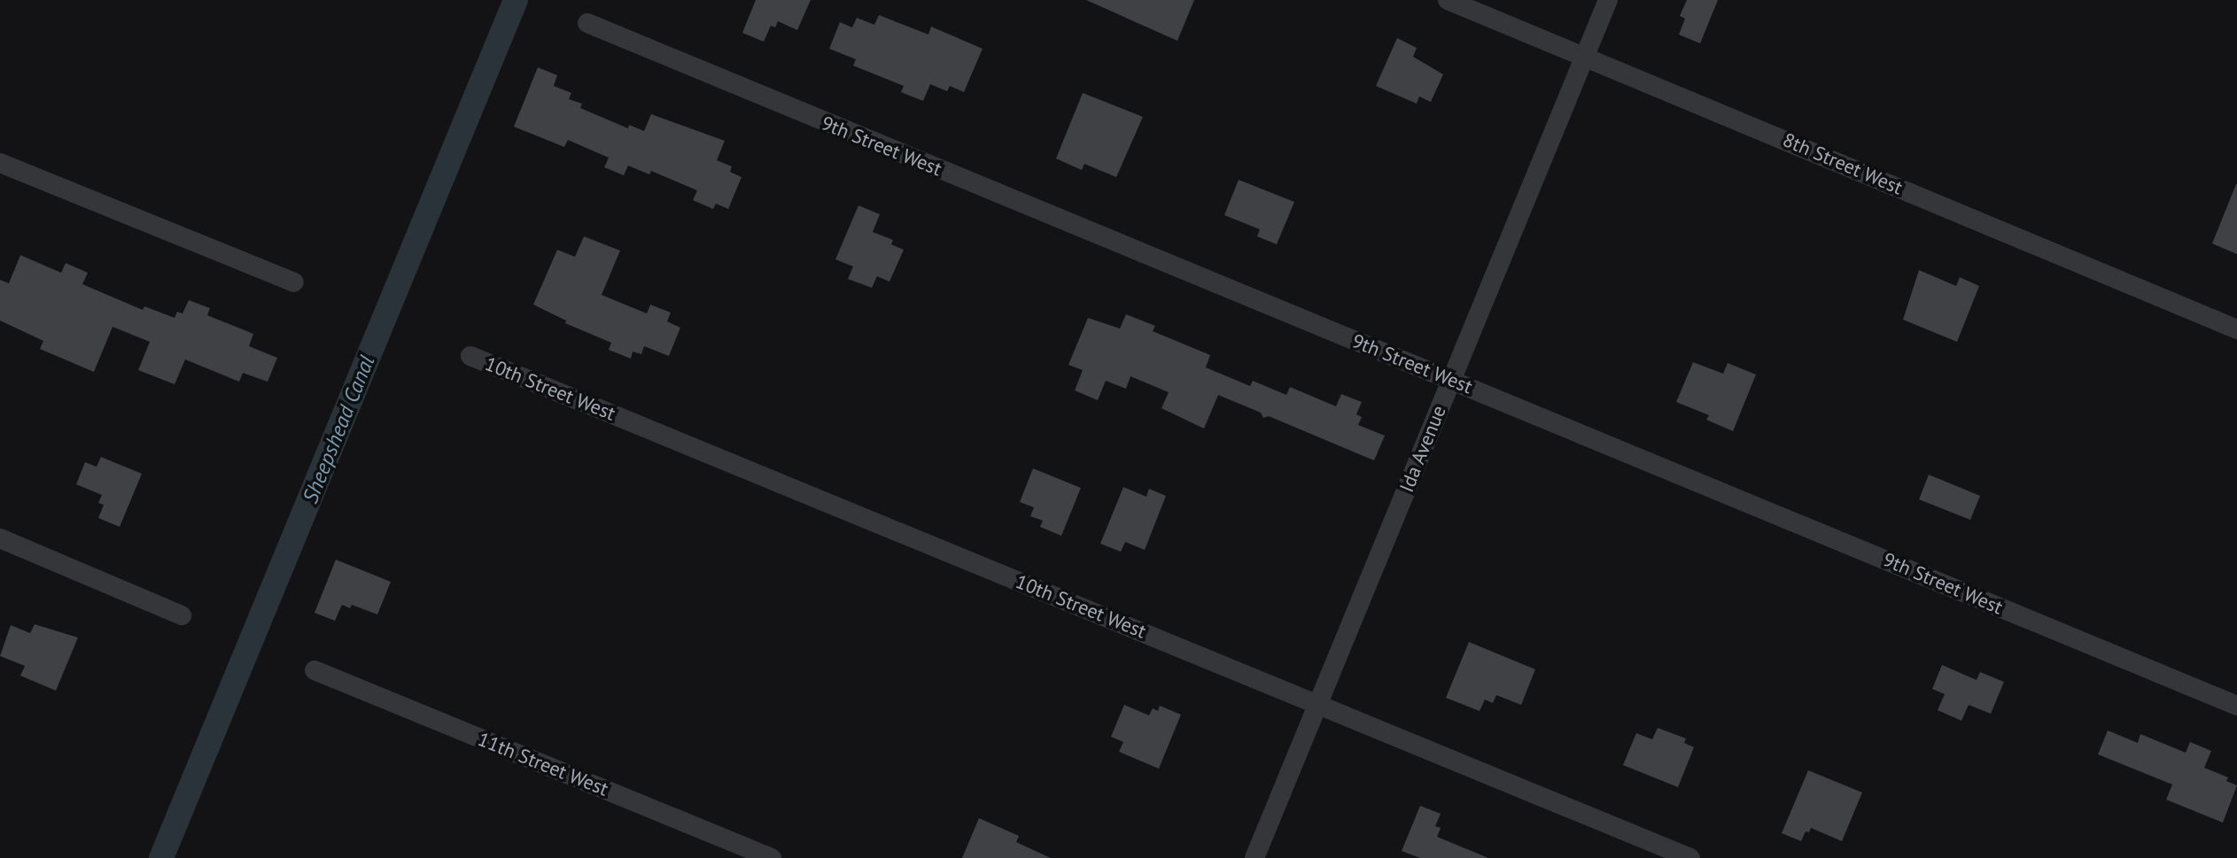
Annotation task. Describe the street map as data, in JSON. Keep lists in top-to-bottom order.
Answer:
{
  "streets": {
    "street": [
      "9th Street West",
      "8th Street West",
      "10th Street West",
      "Ida Avenue",
      "11th Street West"
    ]
  },
  "crossings": [
    ["9th Street West", "Ida Avenue"],
    ["8th Street West", "Ida Avenue"],
    ["10th Street West", "Ida Avenue"]
  ],
  "water": ["Sheepshead Canal"]
}
